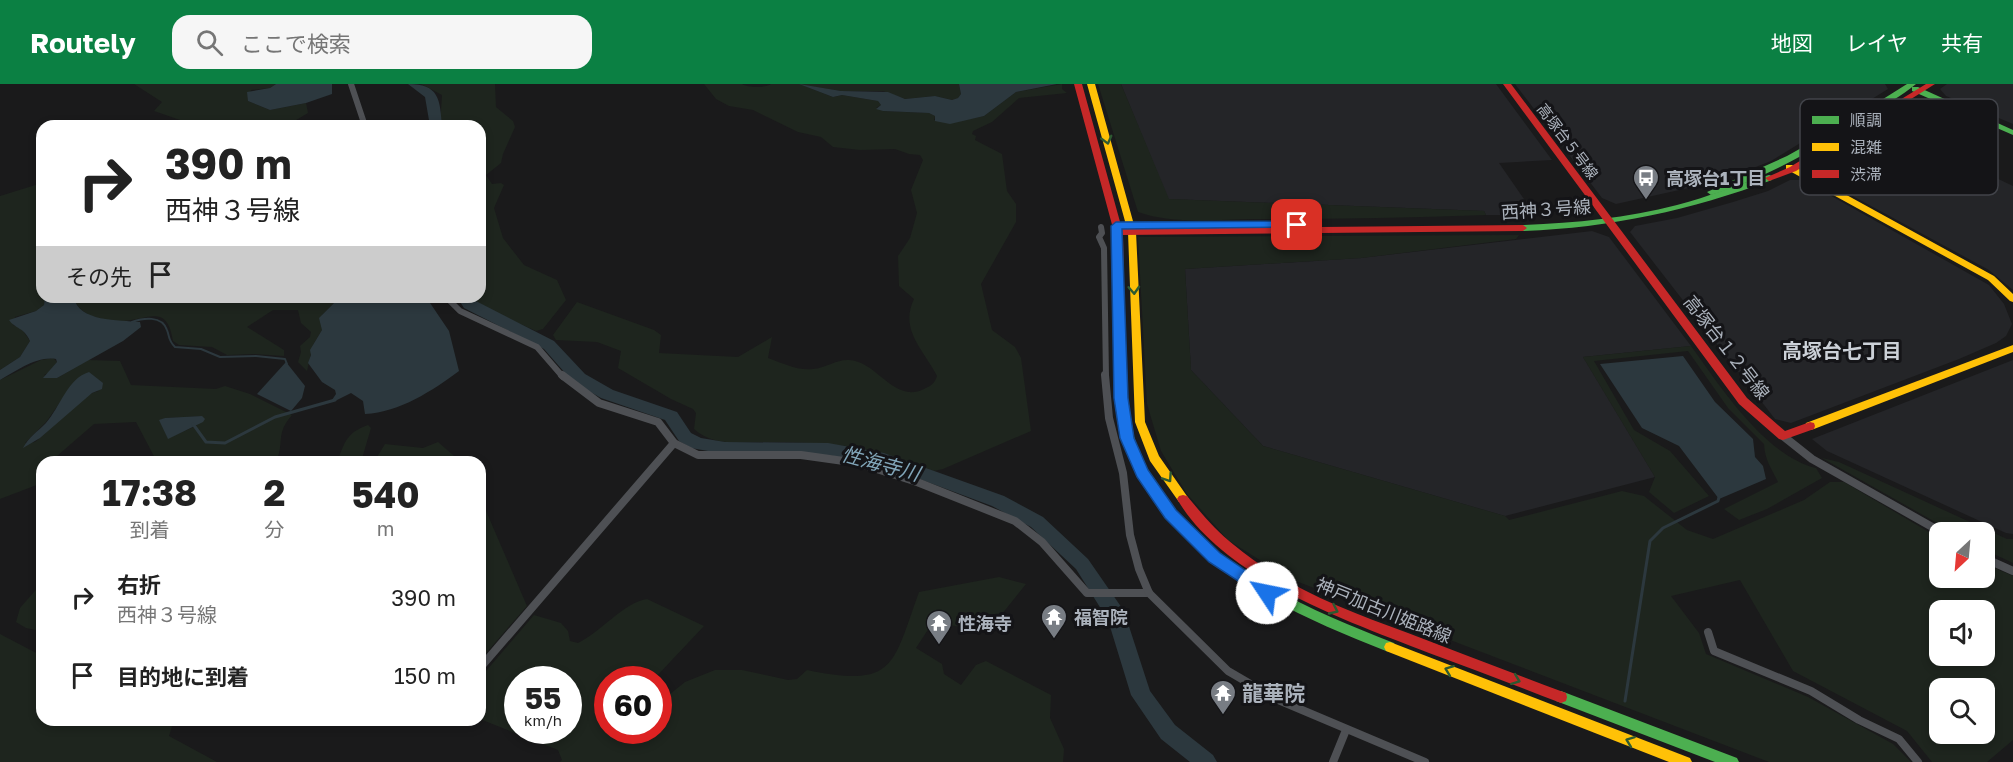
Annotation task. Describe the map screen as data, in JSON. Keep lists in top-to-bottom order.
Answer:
{
  "streets": {
    "street": [
      "高塚台５号線",
      "西神３号線",
      "高塚台１２号線",
      "神戸加古川姫路線"
    ]
  },
  "crossings": [
    ["高塚台５号線", "西神３号線"],
    ["高塚台５号線", "高塚台１２号線"],
    ["西神３号線", "高塚台１２号線"],
    ["西神３号線", "神戸加古川姫路線"]
  ],
  "districts": ["高塚台七丁目"],
  "water": ["性海寺川"],
  "places": {
    "bus stop": ["高塚台1丁目"],
    "temple": ["福智院", "性海寺", "龍華院"]
  },
  "legend": ["順調", "混雑", "渋滞"],
  "north": "bottom left",
  "page": {
    "header": "Routely",
    "search": "ここで検索",
    "nav": ["地図", "レイヤ", "共有"],
    "turn": ["390 m", "西神３号線"],
    "then": "その先",
    "eta": [
      "17:38",
      "到着",
      "2",
      "分",
      "540",
      "m"
    ],
    "list": [
      {
        "name": "右折",
        "note": "西神３号線",
        "value": "390 m"
      },
      {
        "name": "目的地に到着",
        "value": "150 m"
      }
    ],
    "speed": "55 km/h",
    "limit": "60"
  }
}
